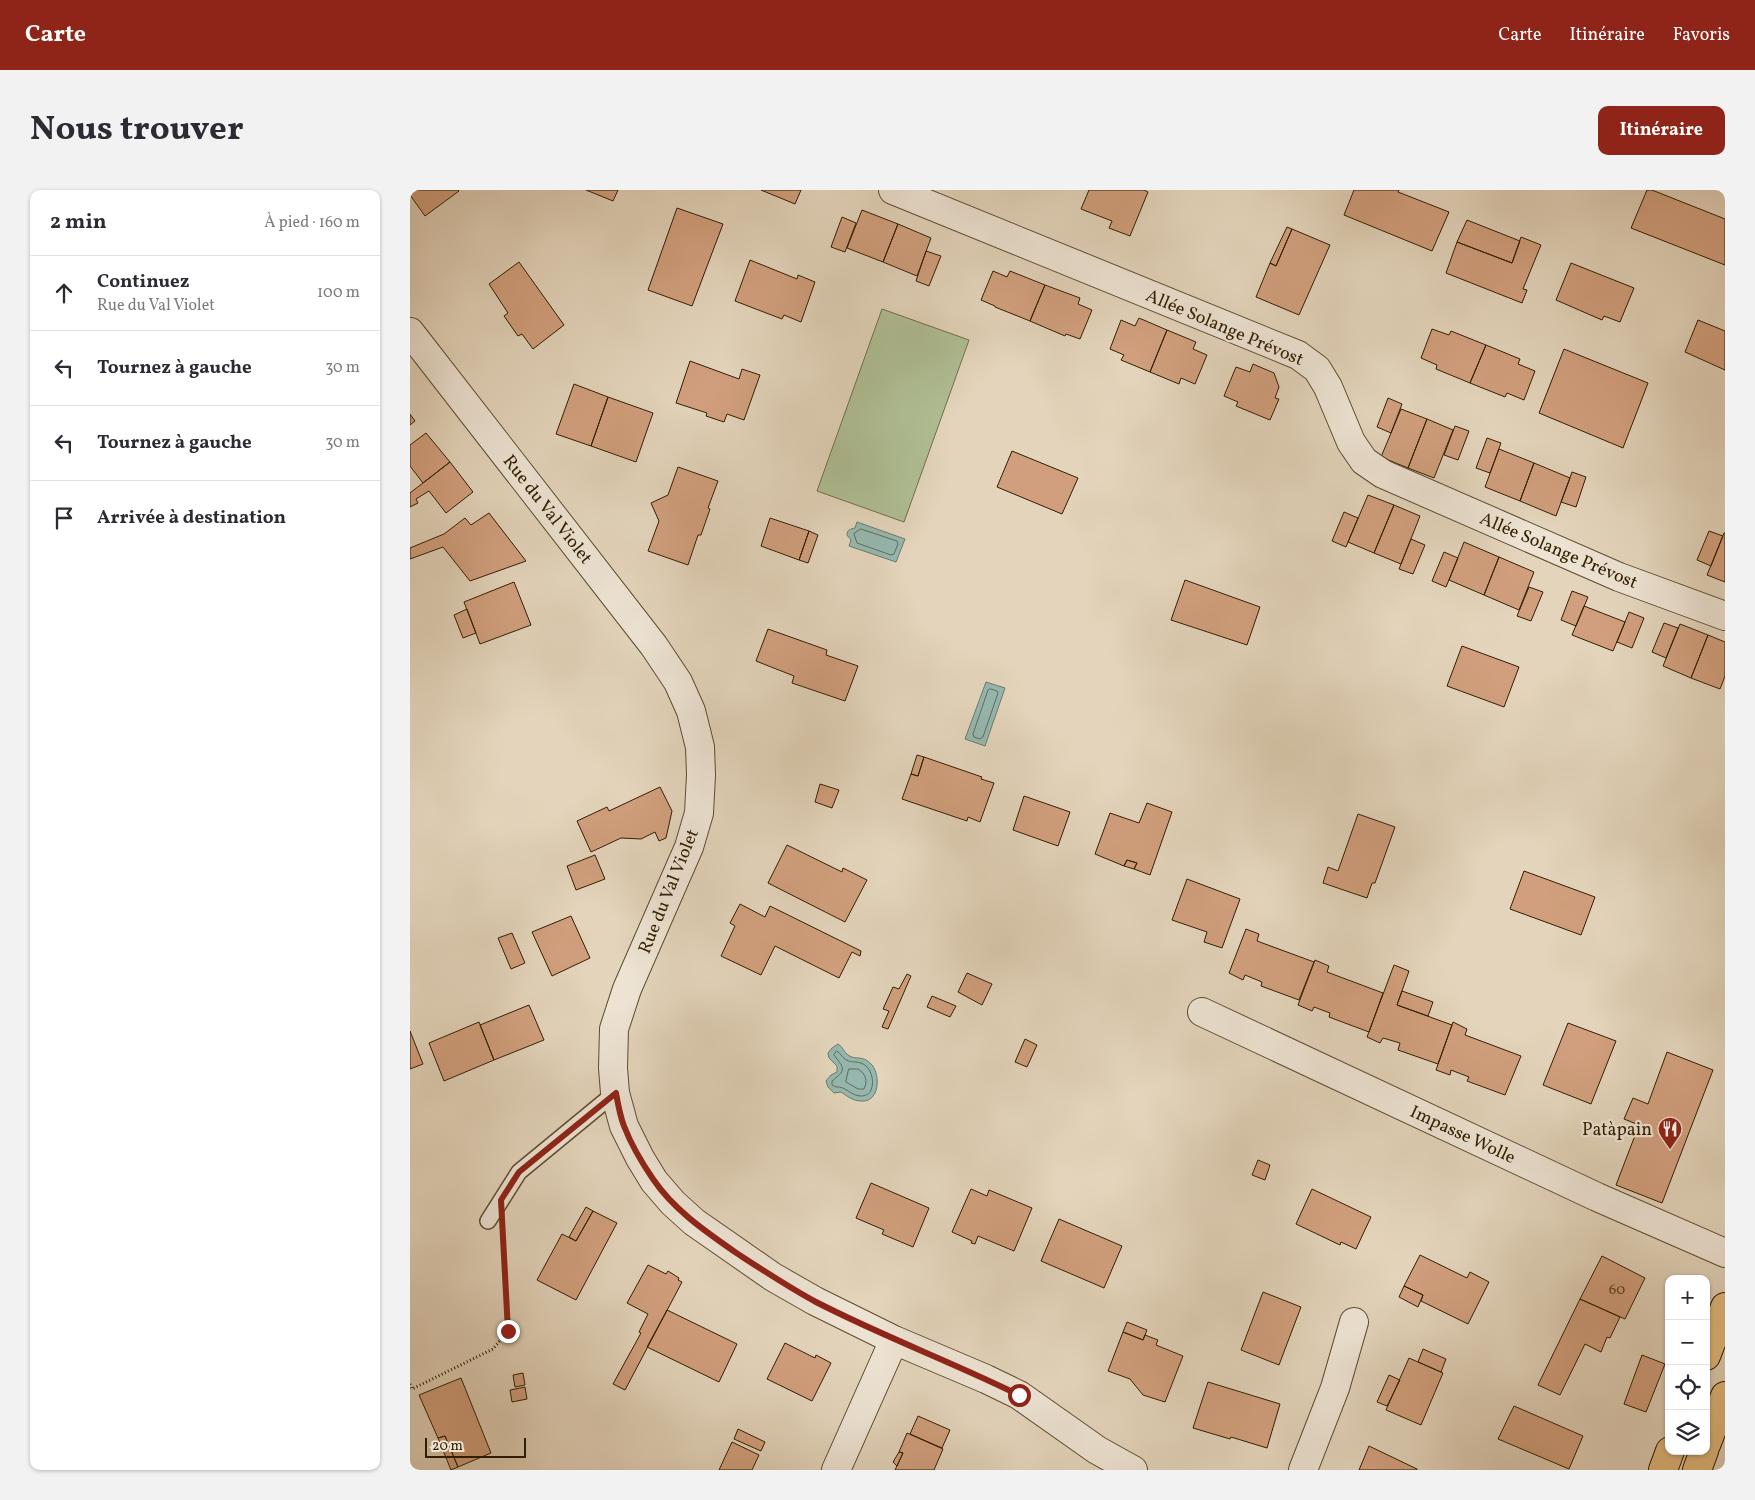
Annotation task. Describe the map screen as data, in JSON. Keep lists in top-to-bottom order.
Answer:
{
  "streets": {
    "street": ["Allée Solange Prévost", "Rue du Val Violet", "Impasse Wolle"]
  },
  "places": {
    "restaurant": ["Patàpain"]
  },
  "house_numbers": ["60"],
  "scale_bar": "20 m",
  "page": {
    "header": "Carte",
    "nav": ["Carte", "Itinéraire", "Favoris"],
    "title": "Nous trouver",
    "buttons": "Itinéraire",
    "heading": ["2 min", "À pied · 160 m"],
    "list": [
      ["Continuez", "Rue du Val Violet", "100 m"],
      ["Tournez à gauche", "30 m"],
      ["Tournez à gauche", "30 m"],
      "Arrivée à destination"
    ],
    "map_buttons": ["+", "−"],
    "scale": "20 m"
  }
}
